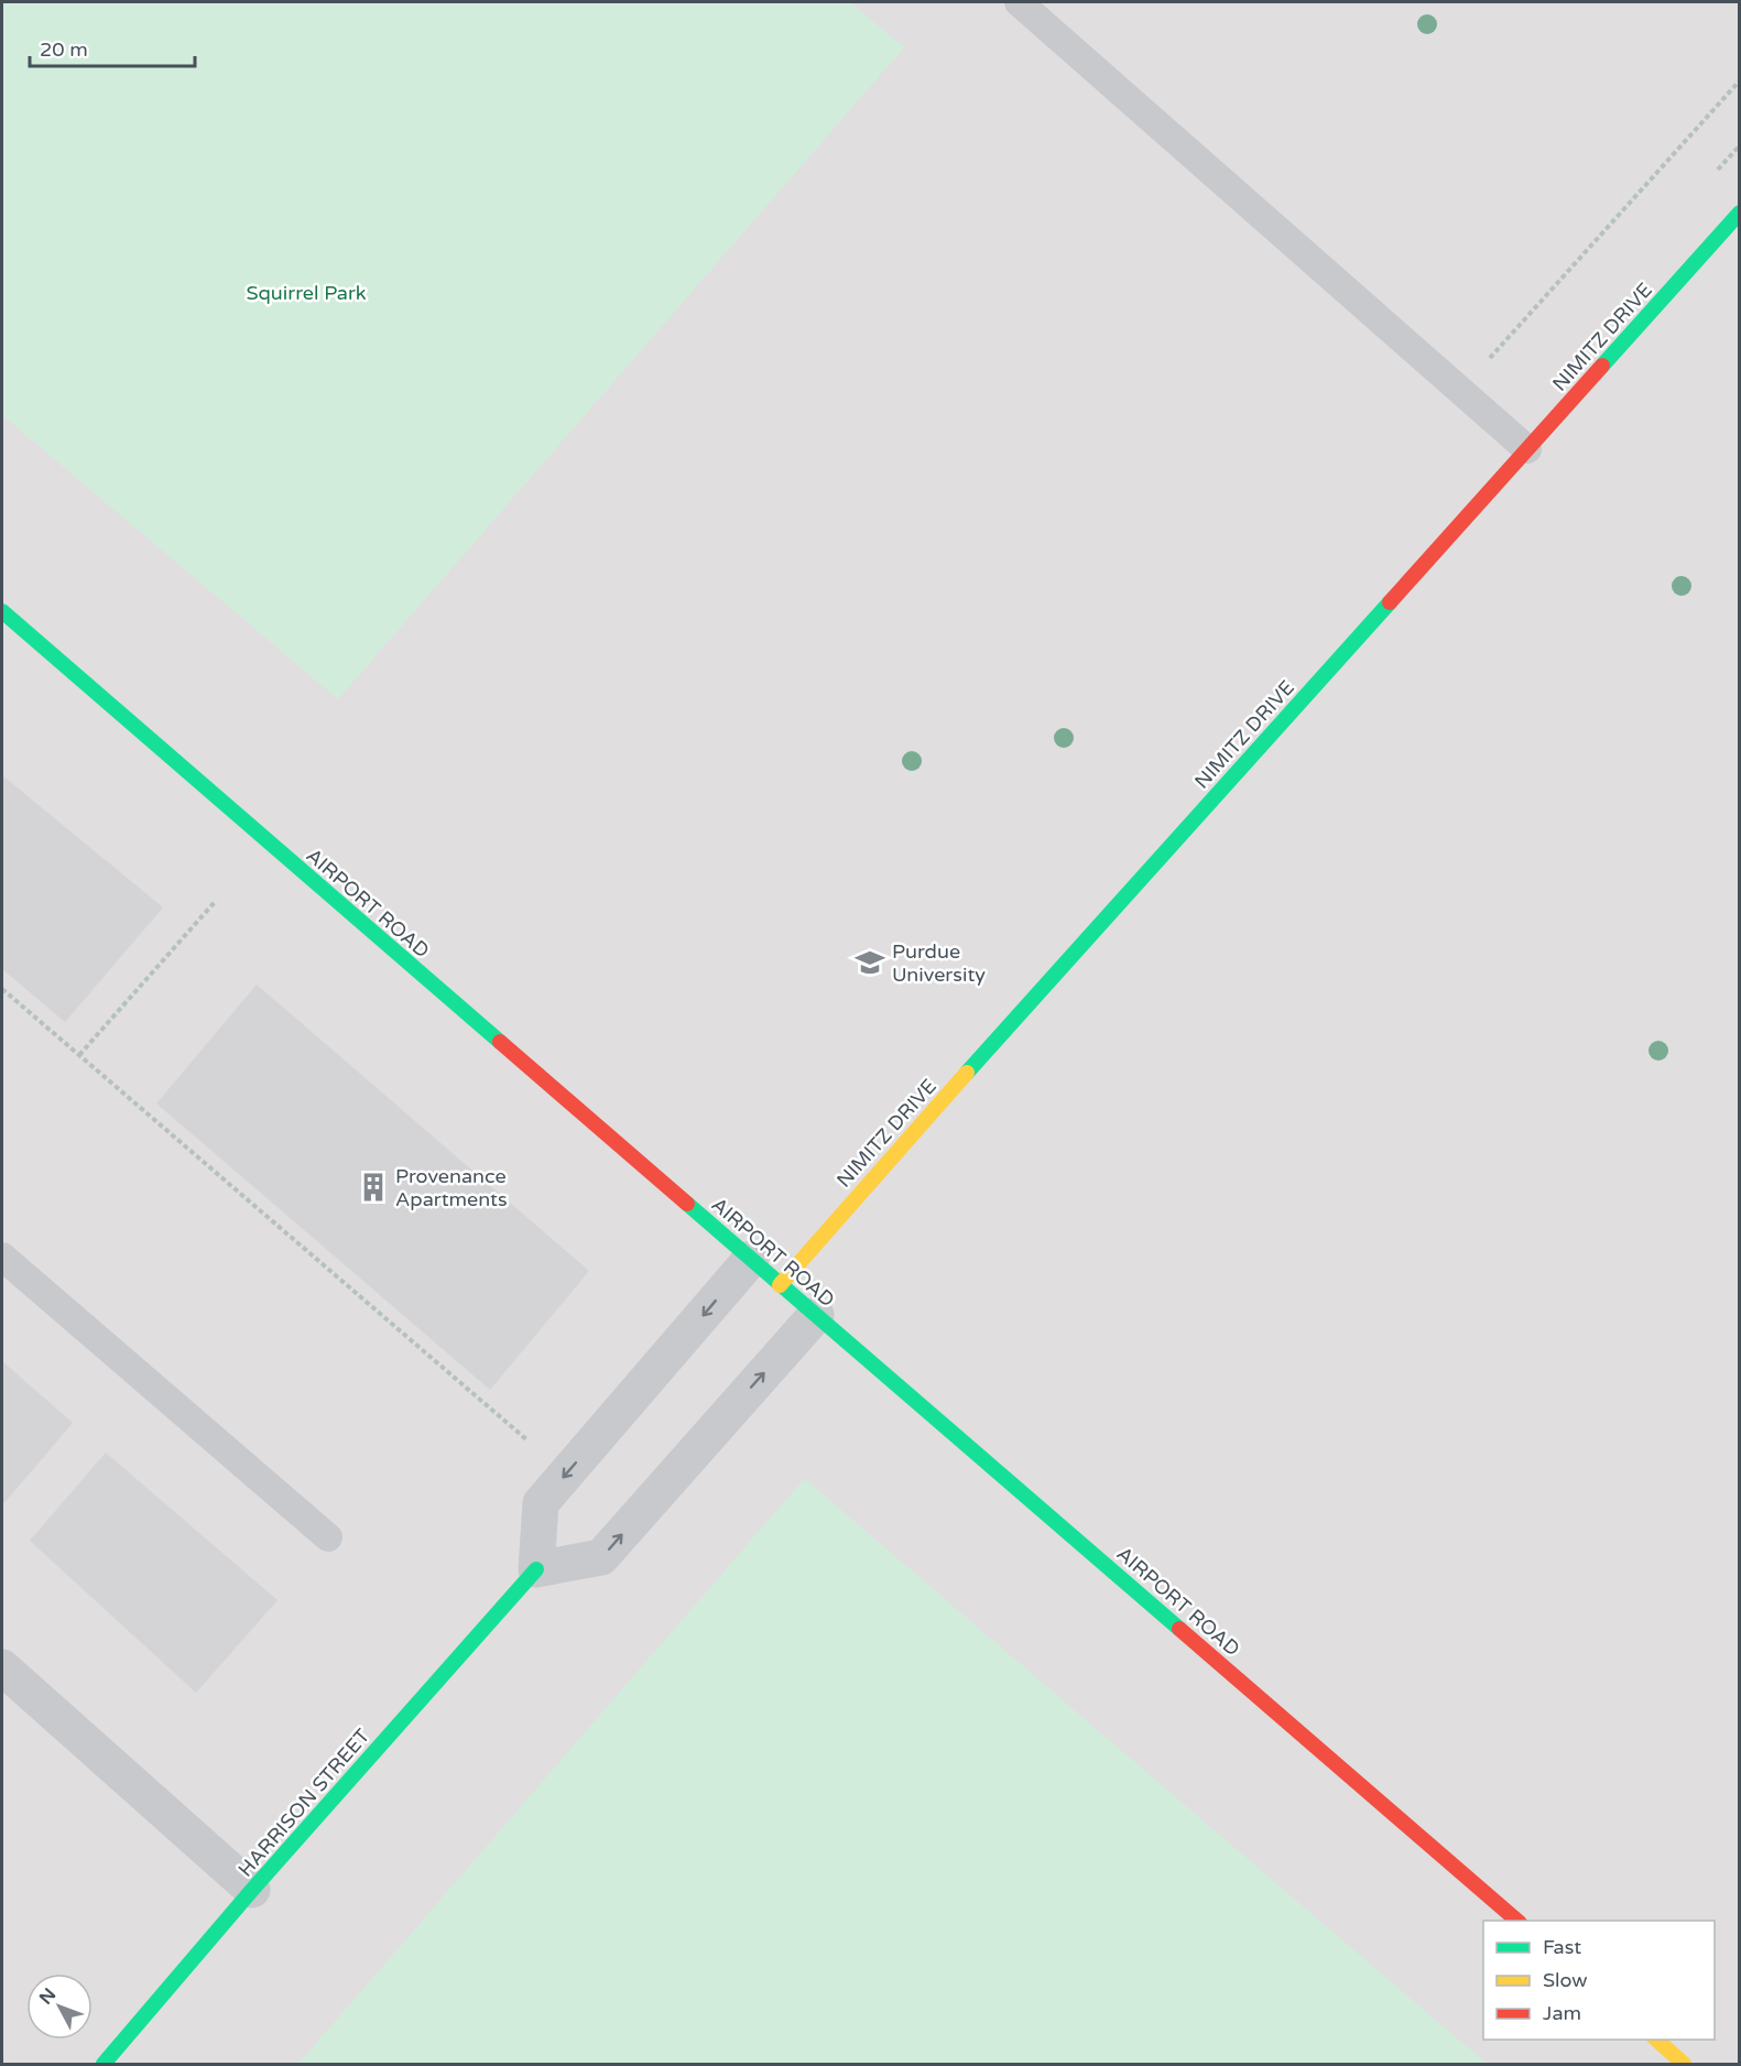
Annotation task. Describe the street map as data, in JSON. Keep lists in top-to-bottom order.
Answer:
{
  "streets": {
    "street": ["NIMITZ DRIVE", "AIRPORT ROAD", "HARRISON STREET"]
  },
  "crossings": [
    ["NIMITZ DRIVE", "AIRPORT ROAD"]
  ],
  "parks": ["Squirrel Park"],
  "places": {
    "school or university": ["Purdue University"],
    "building": ["Provenance Apartments"]
  },
  "legend": ["Fast", "Slow", "Jam"],
  "scale_bar": "20 m",
  "north": "top left"
}
